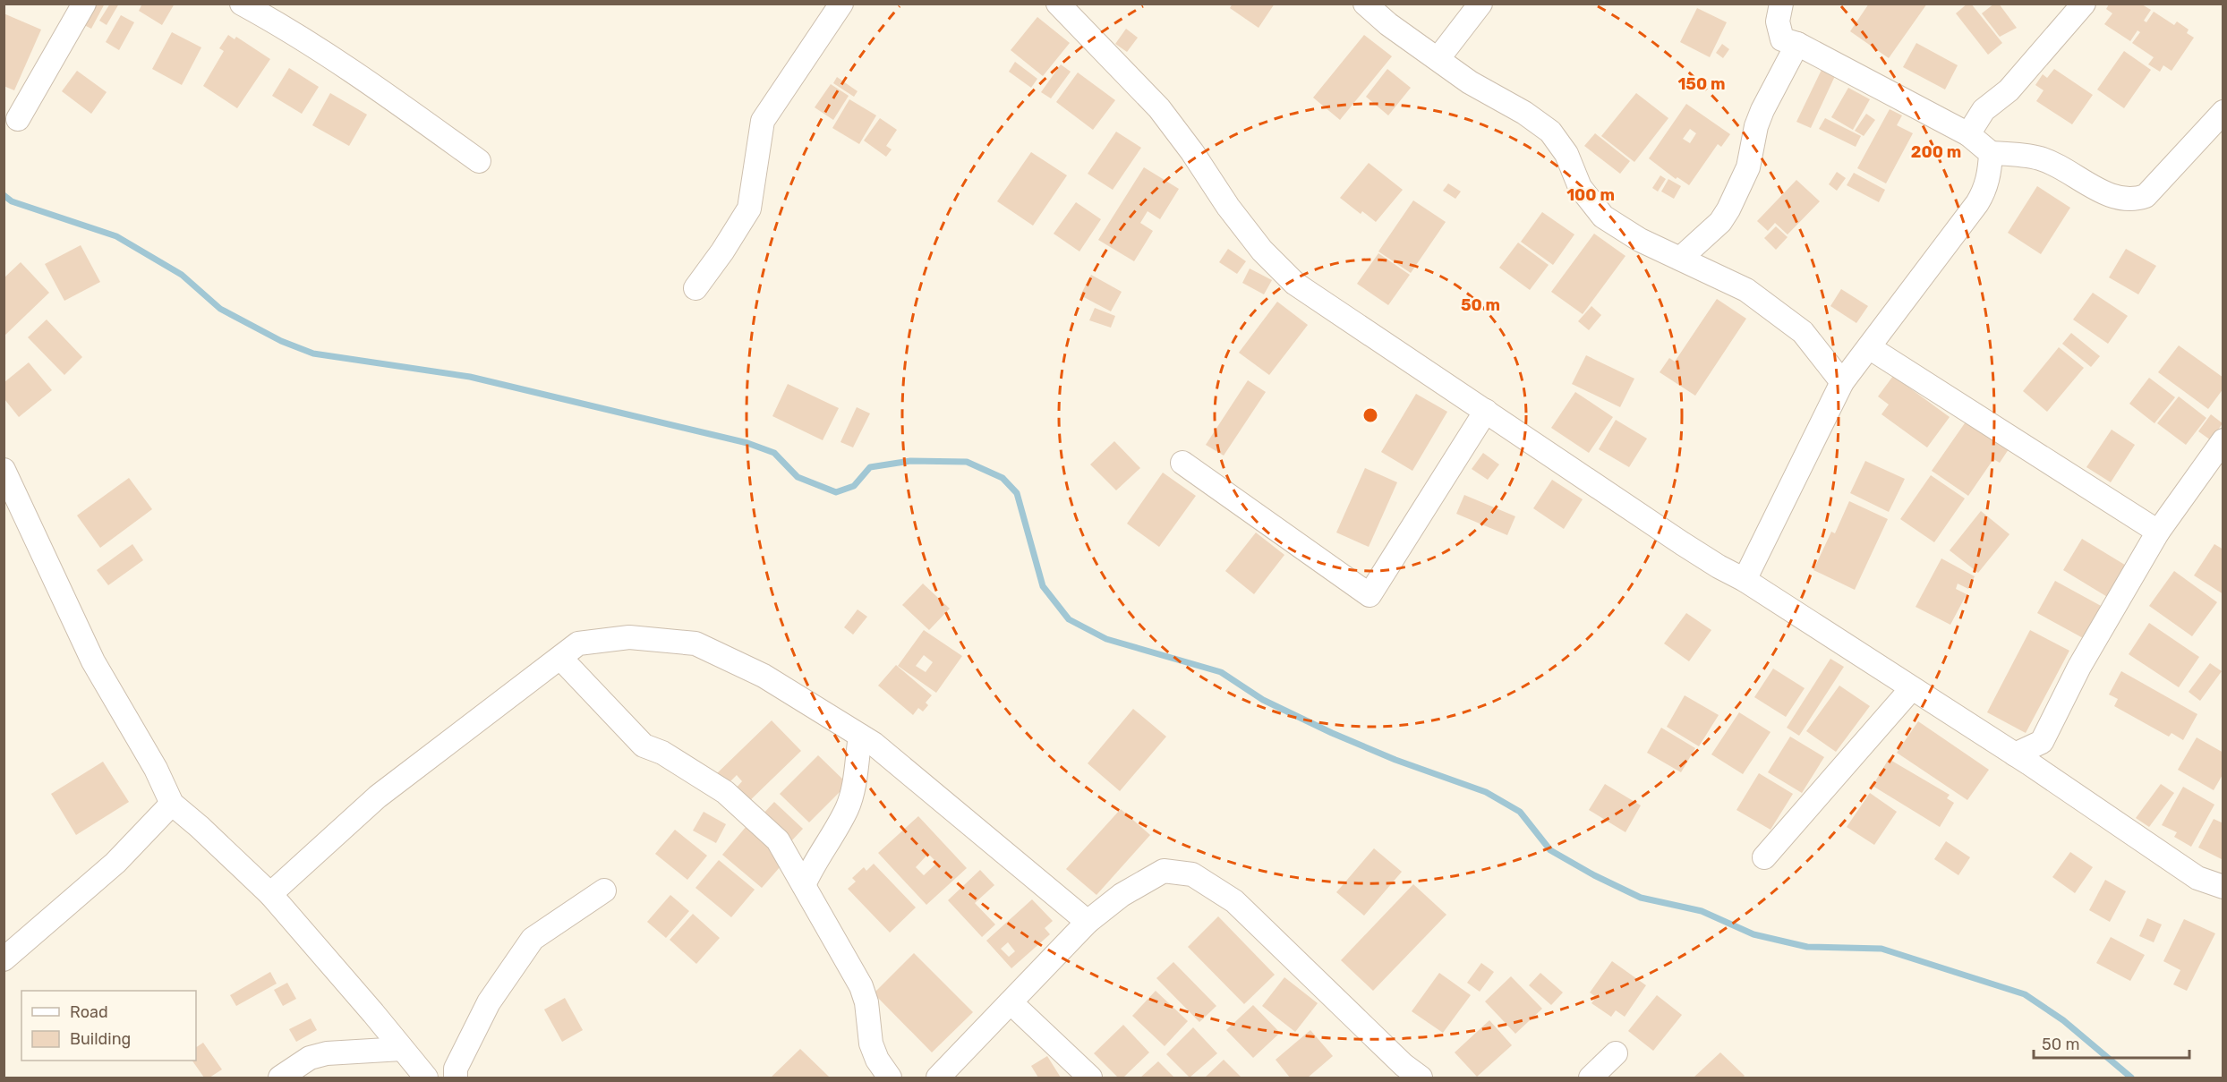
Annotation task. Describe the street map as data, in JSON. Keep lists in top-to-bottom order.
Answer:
{
  "legend": ["Road", "Building"],
  "scale_bar": "50 m",
  "rings": [
    "150 m",
    "200 m",
    "100 m",
    "50 m"
  ]
}
